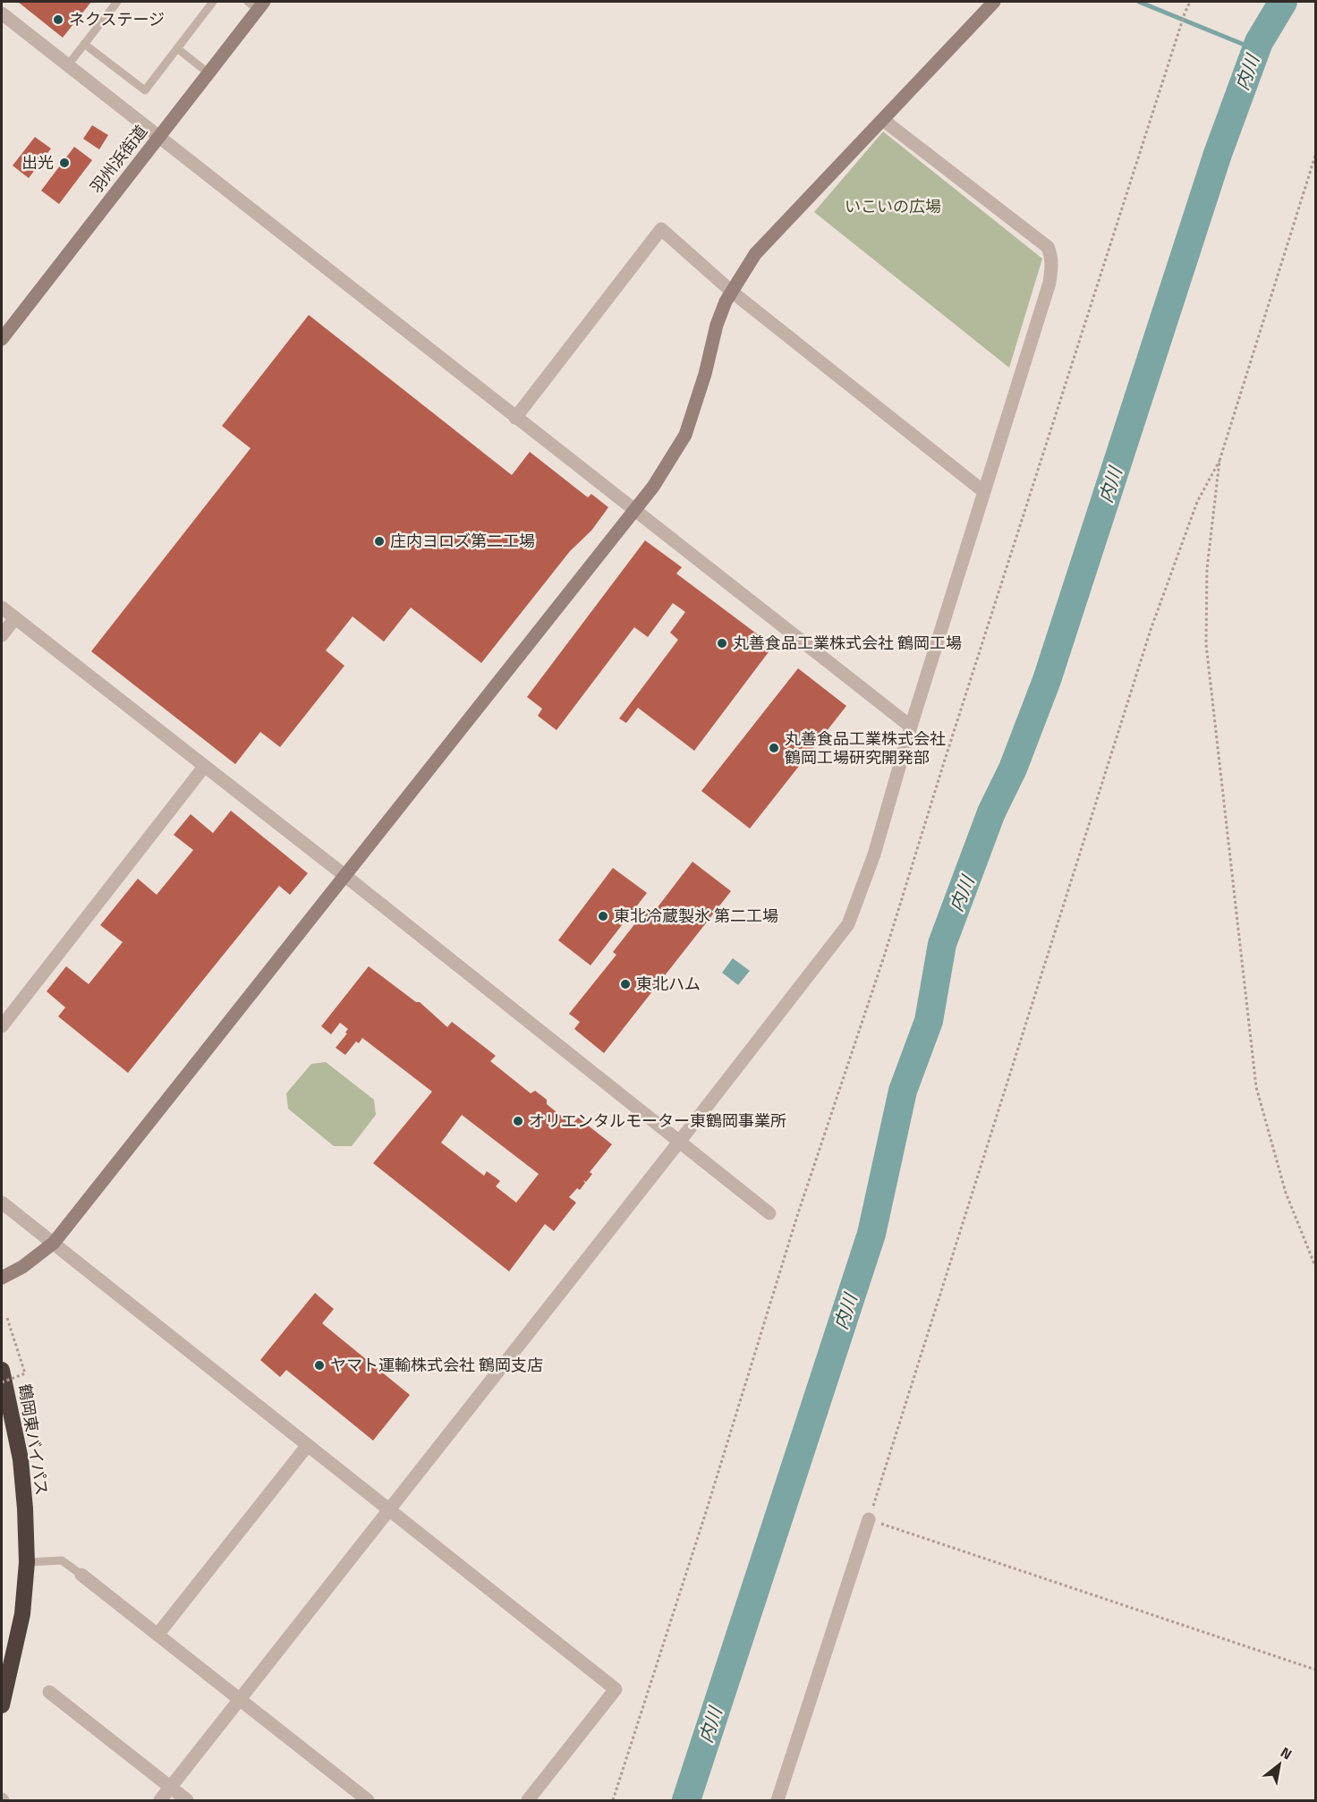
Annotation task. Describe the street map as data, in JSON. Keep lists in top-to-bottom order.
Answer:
{
  "streets": {
    "highway": ["鶴岡東バイパス"],
    "street": ["羽州浜街道"]
  },
  "water": ["内川"],
  "parks": ["いこいの広場"],
  "places": [
    "ネクステージ",
    "出光",
    "庄内ヨロズ第二工場",
    "丸善食品工業株式会社 鶴岡工場",
    "丸善食品工業株式会社 鶴岡工場研究開発部",
    "東北冷蔵製氷 第二工場",
    "東北ハム",
    "オリエンタルモーター東鶴岡事業所",
    "ヤマト運輸株式会社 鶴岡支店"
  ],
  "north": "top right"
}
